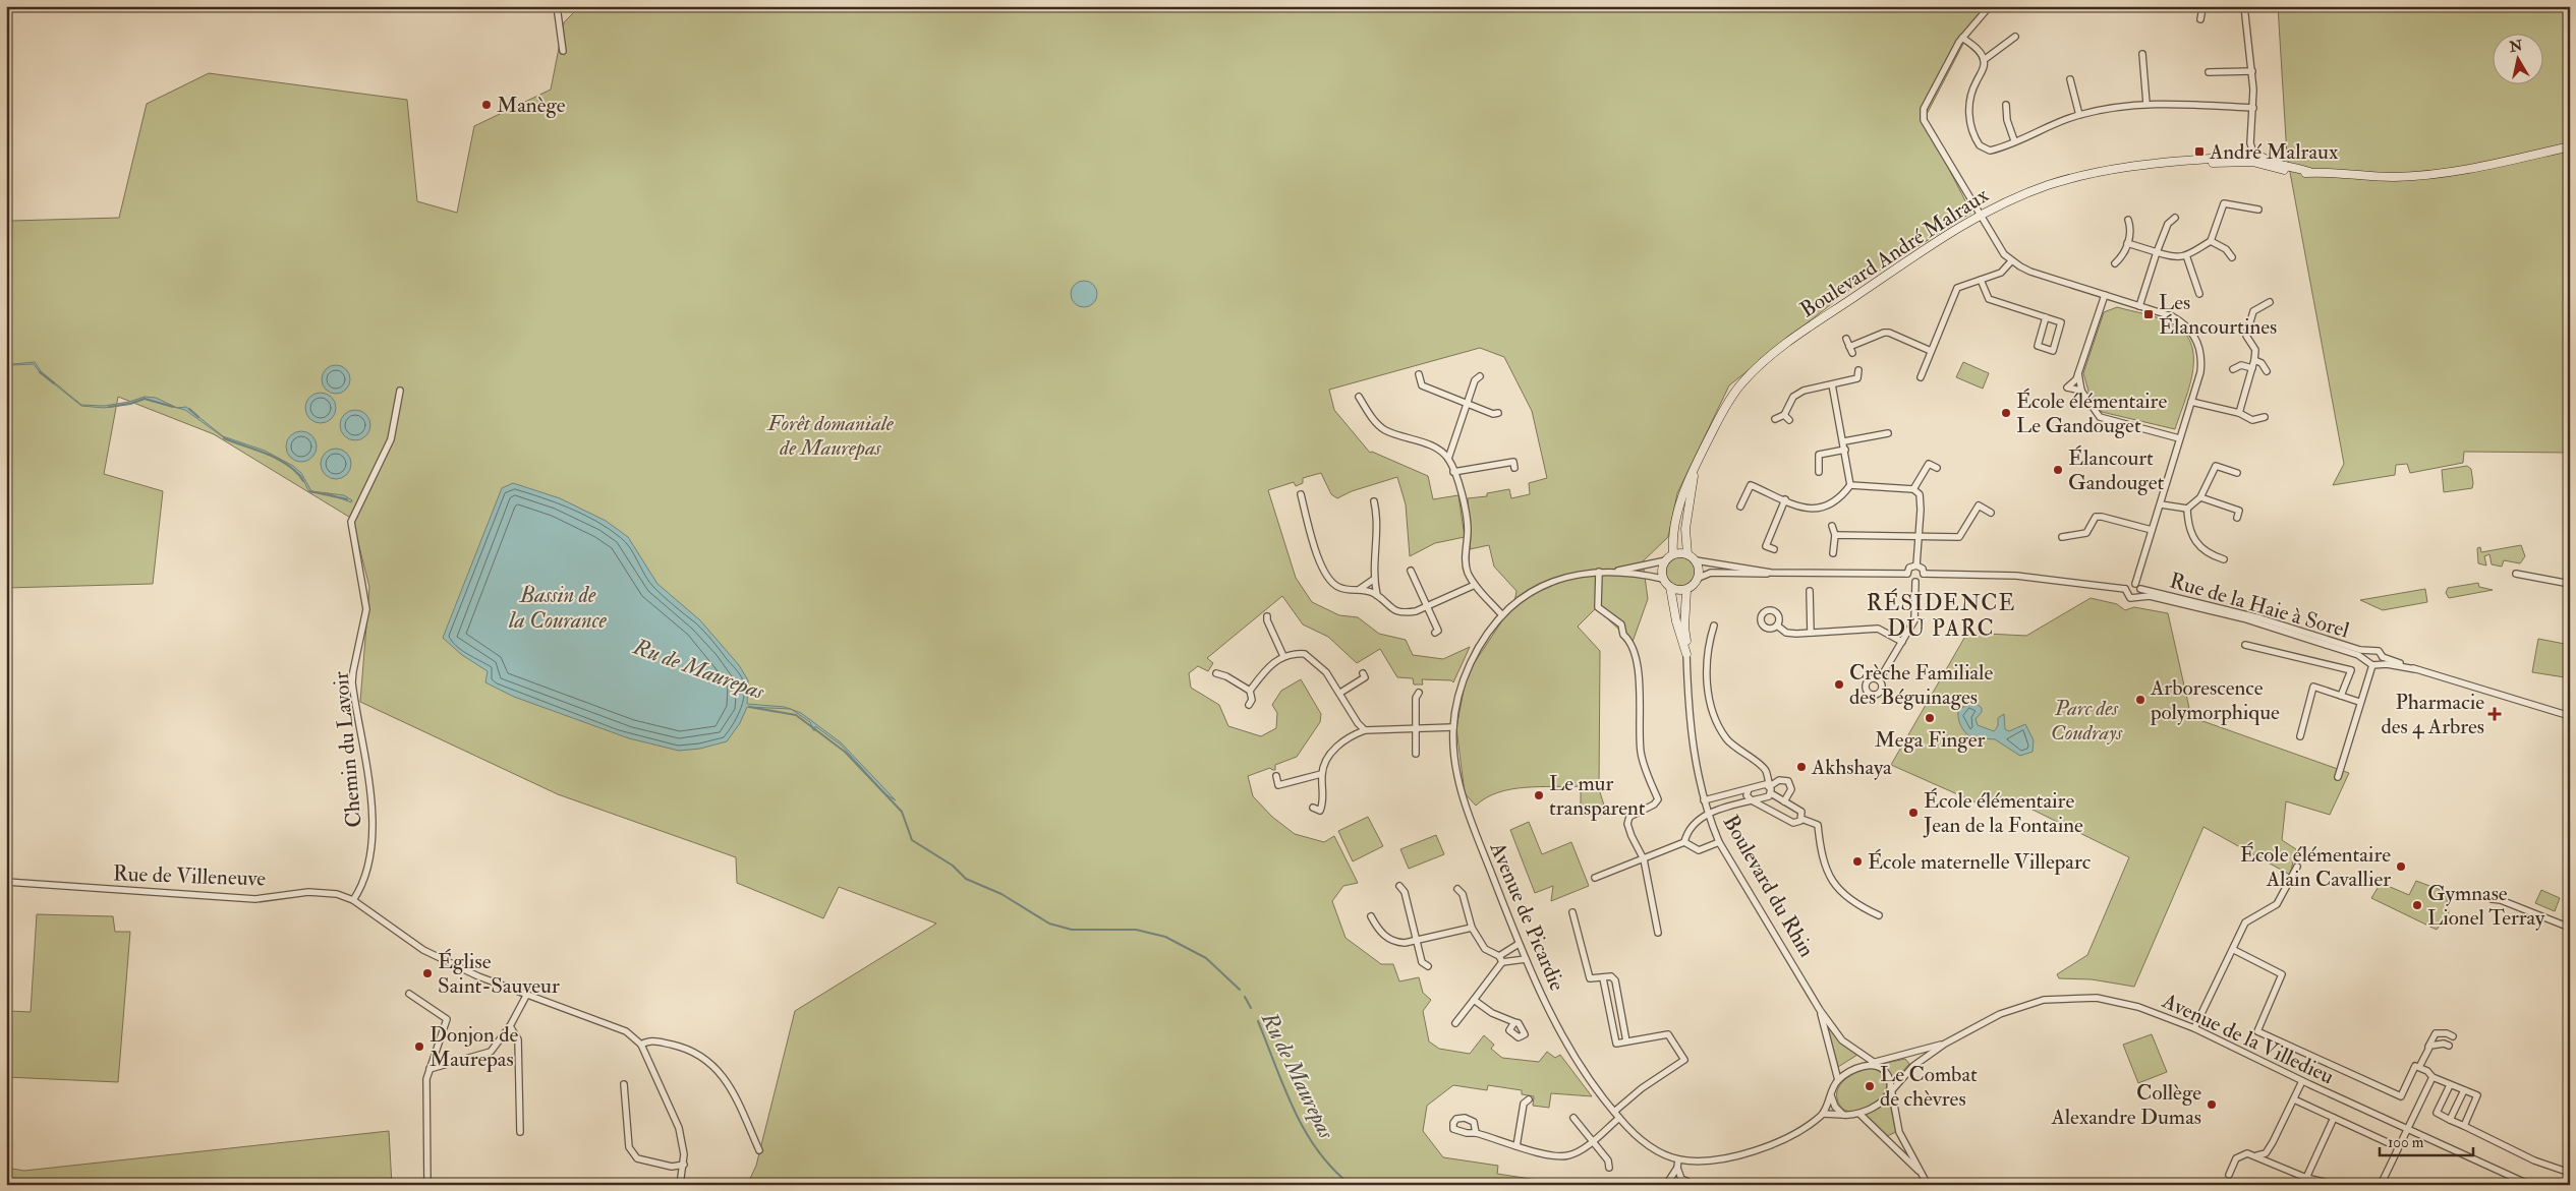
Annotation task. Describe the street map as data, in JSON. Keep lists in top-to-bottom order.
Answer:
{
  "streets": {
    "street": [
      "Boulevard André Malraux",
      "Rue de la Haie à Sorel",
      "Chemin du Lavoir",
      "Rue de Villeneuve",
      "Boulevard du Rhin",
      "Avenue de Picardie",
      "Avenue de la Villedieu"
    ]
  },
  "crossings": [
    ["Boulevard André Malraux", "Boulevard du Rhin"],
    ["Boulevard André Malraux", "Avenue de Picardie"],
    ["Chemin du Lavoir", "Rue de Villeneuve"],
    ["Boulevard du Rhin", "Avenue de Picardie"],
    ["Boulevard du Rhin", "Avenue de la Villedieu"]
  ],
  "districts": ["RÉSIDENCE DU PARC"],
  "water": ["Bassin de la Courance", "Ru de Maurepas"],
  "parks": ["Forêt domaniale de Maurepas", "Parc des Coudrays"],
  "places": {
    "other": [
      "Manège",
      "École élémentaire Le Gandouget",
      "Élancourt Gandouget",
      "Crèche Familiale des Béguinages",
      "Arborescence polymorphique",
      "Mega Finger",
      "Akhshaya",
      "Le mur transparent",
      "École élémentaire Jean de la Fontaine",
      "École maternelle Villeparc",
      "École élémentaire Alain Cavallier",
      "Gymnase Lionel Terray",
      "Église Saint-Sauveur",
      "Donjon de Maurepas",
      "Le Combat de chèvres",
      "Collège Alexandre Dumas"
    ],
    "transit": ["André Malraux", "Les Élancourtines"],
    "health": ["Pharmacie des 4 Arbres"]
  },
  "scale_bar": "100 m",
  "north": "top"
}
